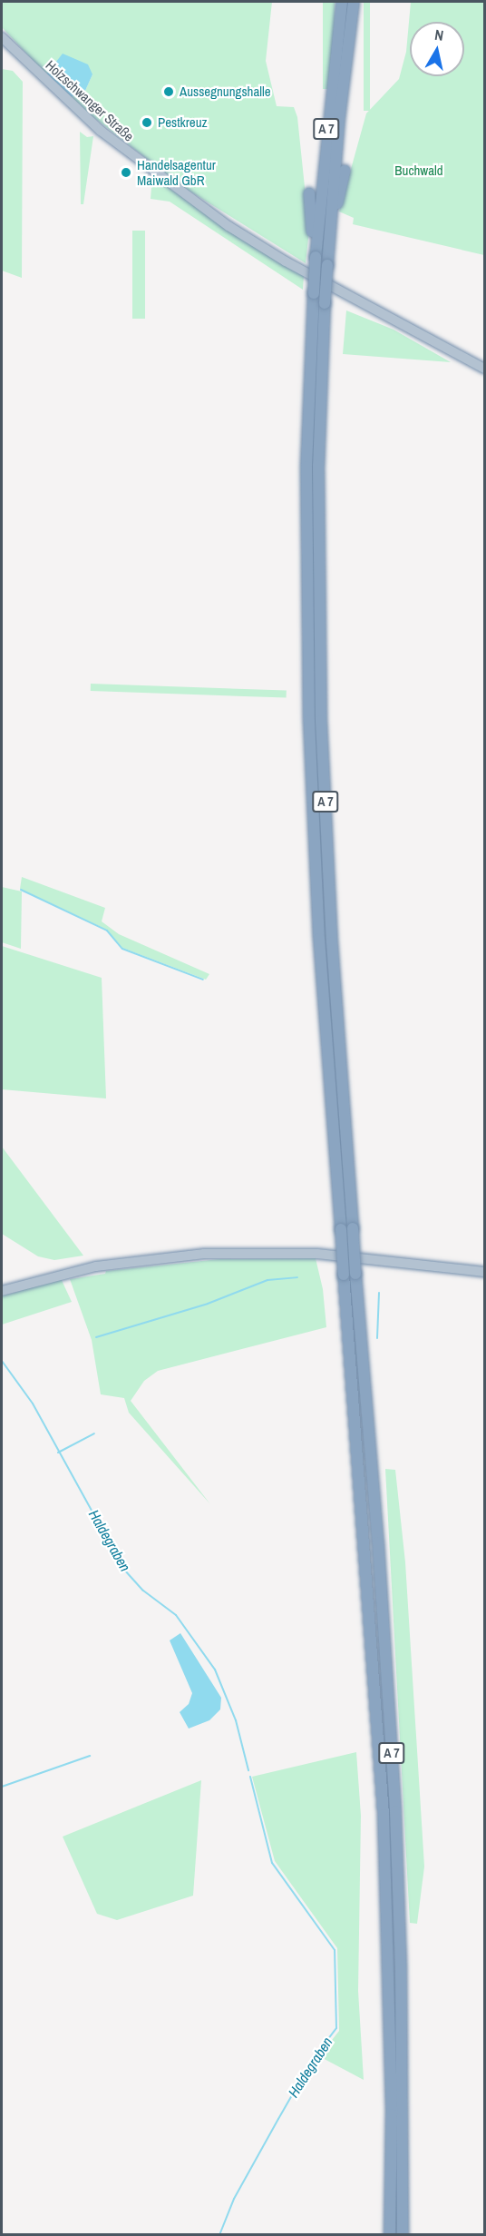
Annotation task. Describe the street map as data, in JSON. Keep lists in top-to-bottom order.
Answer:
{
  "streets": {
    "highway": ["A 7"],
    "main road": ["Holzschwanger Straße"]
  },
  "water": ["Haldegraben"],
  "parks": ["Buchwald"],
  "places": ["Aussegnungshalle", "Pestkreuz", "Handelsagentur Maiwald GbR"],
  "north": "top"
}
